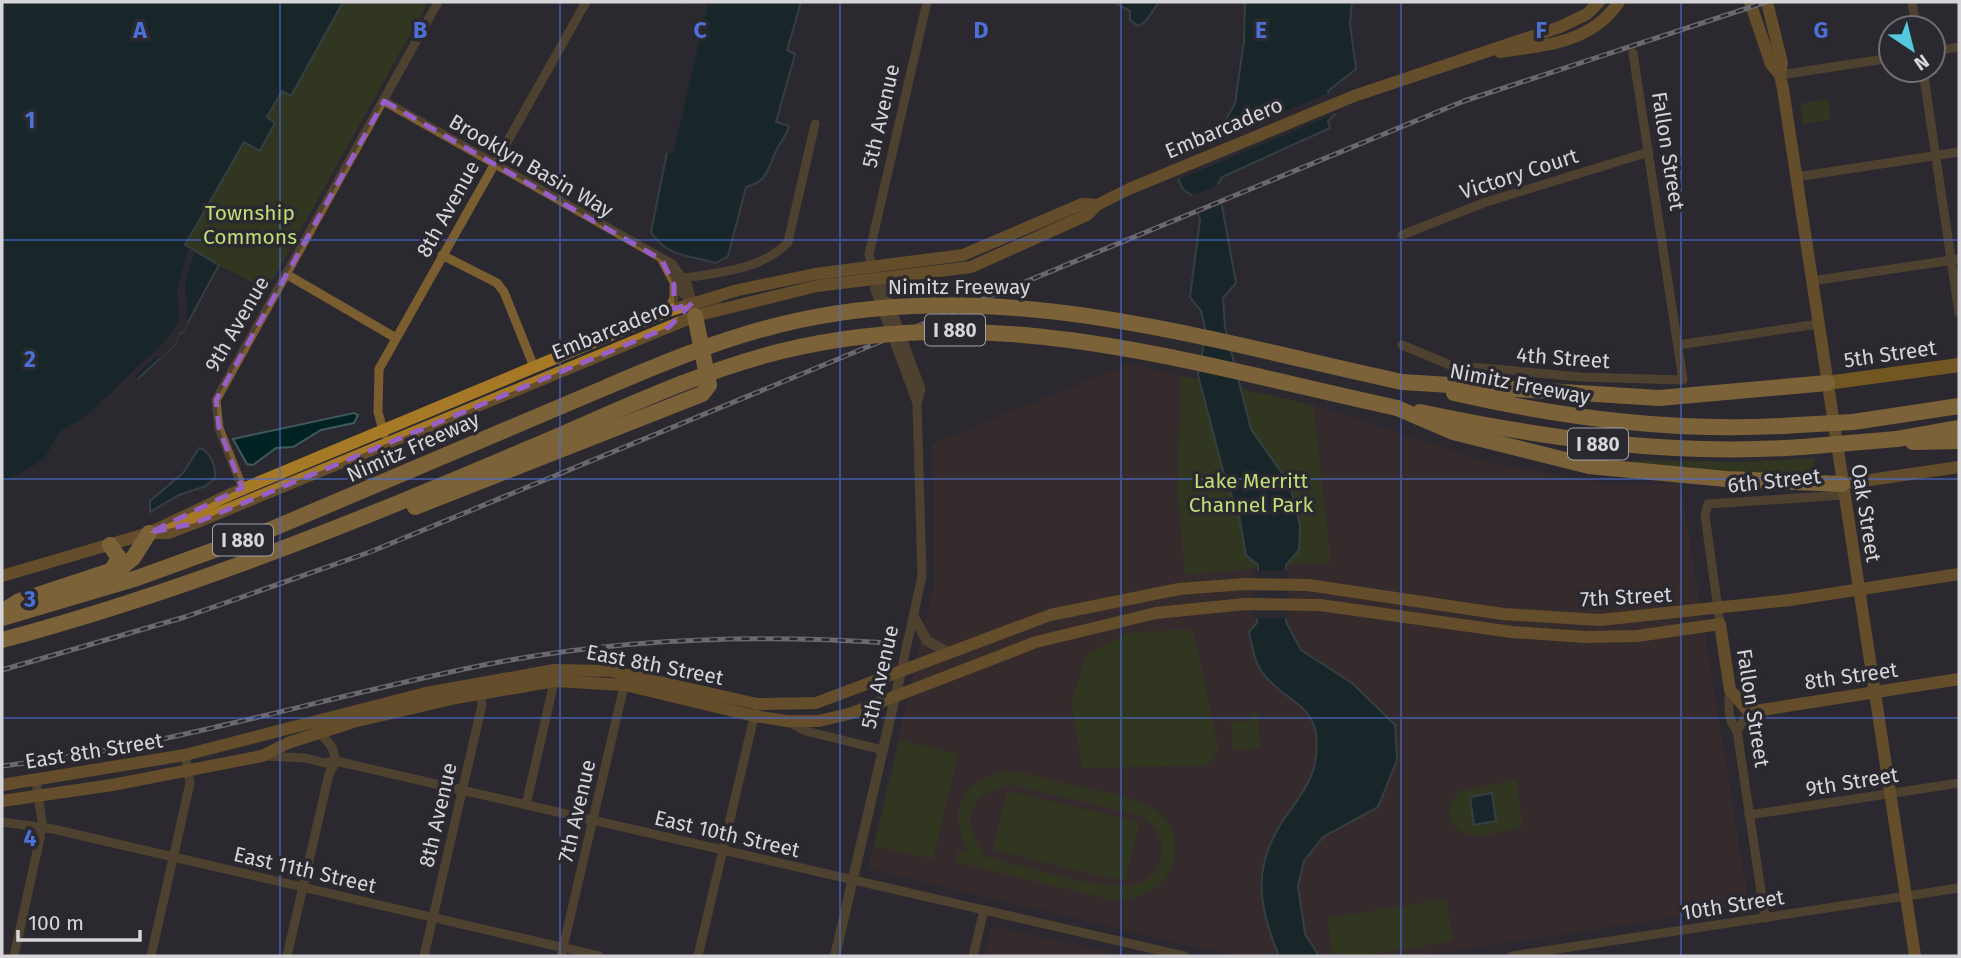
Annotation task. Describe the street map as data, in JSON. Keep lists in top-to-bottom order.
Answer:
{
  "streets": {
    "highway": ["Nimitz Freeway", "I 880"],
    "main road": [
      "Embarcadero",
      "Fallon Street",
      "5th Street",
      "6th Street",
      "Oak Street",
      "7th Street",
      "East 8th Street",
      "8th Street"
    ],
    "street": [
      "5th Avenue",
      "Brooklyn Basin Way",
      "Victory Court",
      "8th Avenue",
      "9th Avenue",
      "4th Street",
      "9th Street",
      "7th Avenue",
      "East 10th Street",
      "East 11th Street",
      "10th Street"
    ]
  },
  "crossings": [
    ["5th Avenue", "Embarcadero"],
    ["5th Avenue", "East 8th Street"],
    ["5th Avenue", "East 10th Street"],
    ["Embarcadero", "8th Avenue"],
    ["Embarcadero", "9th Avenue"],
    ["Fallon Street", "Victory Court"],
    ["Fallon Street", "4th Street"],
    ["Fallon Street", "6th Street"],
    ["Fallon Street", "7th Street"],
    ["Fallon Street", "9th Street"],
    ["Fallon Street", "10th Street"],
    ["Brooklyn Basin Way", "8th Avenue"],
    ["Brooklyn Basin Way", "9th Avenue"],
    ["8th Avenue", "East 8th Street"],
    ["8th Avenue", "East 10th Street"],
    ["8th Avenue", "East 11th Street"],
    ["5th Street", "Oak Street"],
    ["6th Street", "Oak Street"],
    ["Oak Street", "7th Street"],
    ["Oak Street", "8th Street"],
    ["Oak Street", "9th Street"],
    ["Oak Street", "10th Street"],
    ["7th Street", "East 8th Street"],
    ["East 8th Street", "7th Avenue"],
    ["East 8th Street", "East 10th Street"],
    ["7th Avenue", "East 10th Street"],
    ["7th Avenue", "East 11th Street"]
  ],
  "parks": ["Township Commons", "Lake Merritt Channel Park"],
  "scale_bar": "100 m",
  "north": "bottom right",
  "grid": {
    "columns": [
      "A",
      "B",
      "C",
      "D",
      "E",
      "F",
      "G"
    ],
    "rows": [
      "1",
      "2",
      "3",
      "4"
    ]
  }
}
